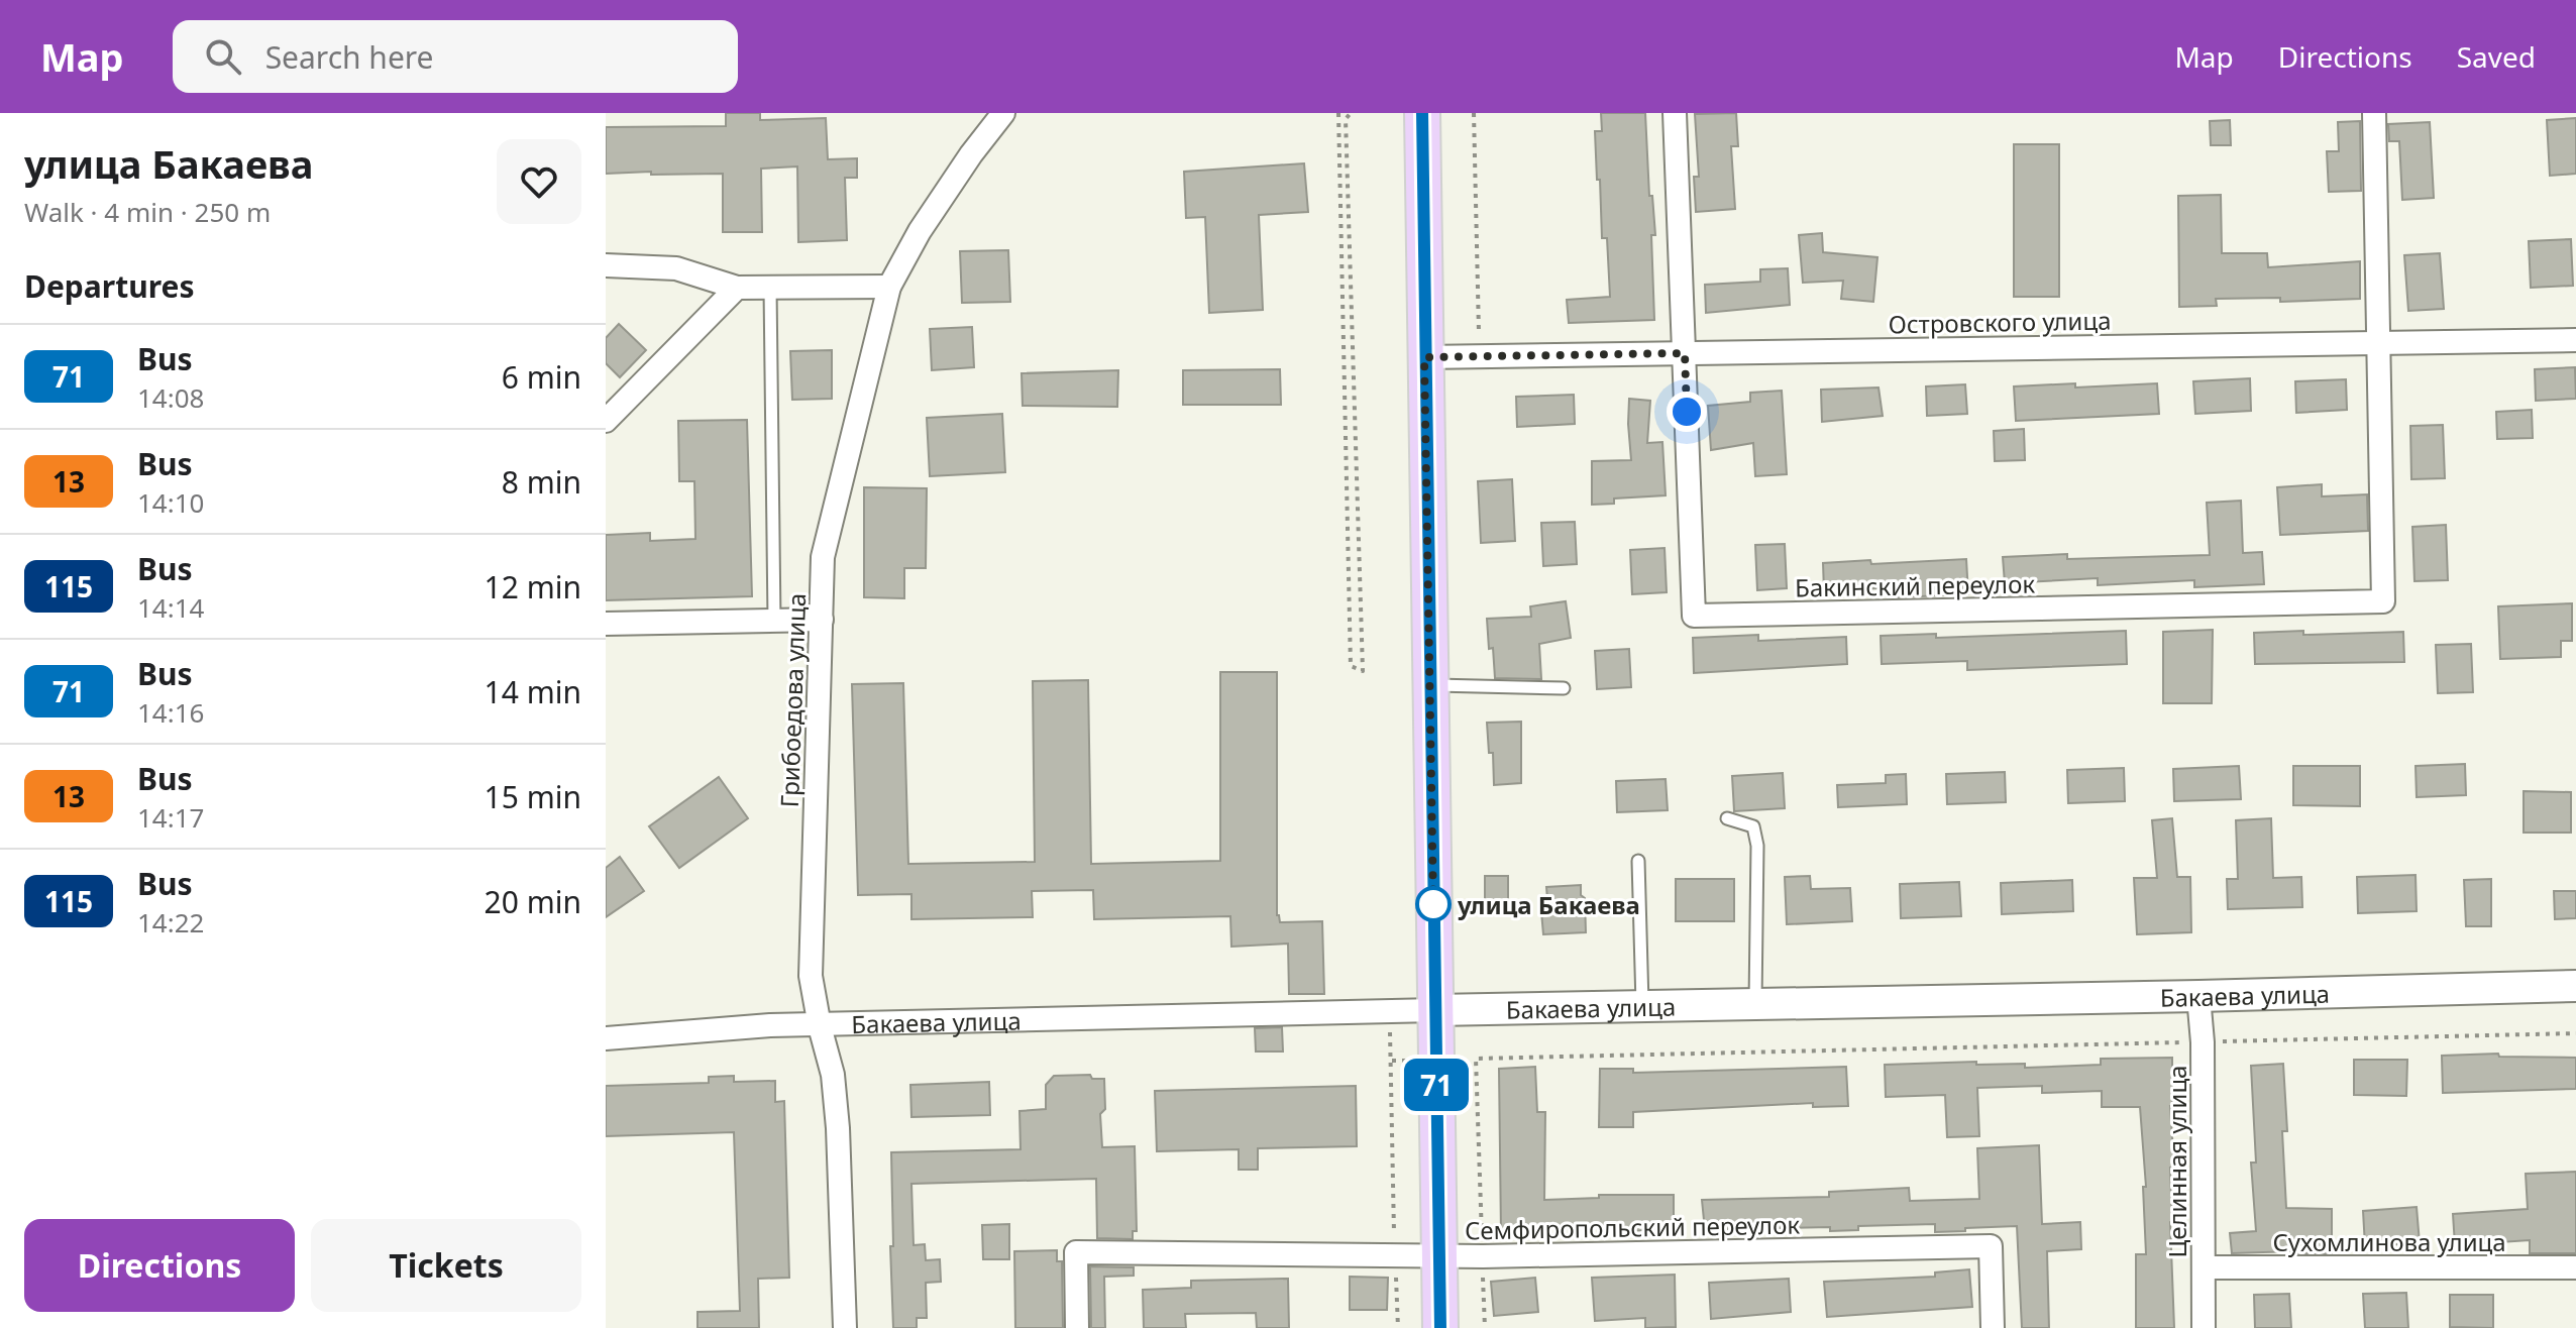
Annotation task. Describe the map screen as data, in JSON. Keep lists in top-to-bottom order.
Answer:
{
  "streets": {
    "main road": ["Бакаева улица"],
    "street": [
      "Островского улица",
      "Бакинский переулок",
      "Грибоедова улица",
      "Целинная улица",
      "Семфиропольский переулок",
      "Сухомлинова улица"
    ]
  },
  "crossings": [
    ["Островского улица", "Бакинский переулок"],
    ["Грибоедова улица", "Бакаева улица"],
    ["Бакаева улица", "Целинная улица"],
    ["Целинная улица", "Сухомлинова улица"]
  ],
  "places": ["улица Бакаева"],
  "lines": ["bus line 71"],
  "page": {
    "header": "Map",
    "search": "Search here",
    "nav": ["Map", "Directions", "Saved"],
    "heading": [
      ["улица Бакаева", "Walk · 4 min · 250 m"],
      "Departures"
    ],
    "on_map": "71",
    "list": [
      {
        "mark": "71",
        "name": "Bus",
        "note": "14:08",
        "value": "6 min"
      },
      {
        "mark": "13",
        "name": "Bus",
        "note": "14:10",
        "value": "8 min"
      },
      {
        "mark": "115",
        "name": "Bus",
        "note": "14:14",
        "value": "12 min"
      },
      {
        "mark": "71",
        "name": "Bus",
        "note": "14:16",
        "value": "14 min"
      },
      {
        "mark": "13",
        "name": "Bus",
        "note": "14:17",
        "value": "15 min"
      },
      {
        "mark": "115",
        "name": "Bus",
        "note": "14:22",
        "value": "20 min"
      }
    ],
    "buttons": ["Directions", "Tickets"]
  }
}
